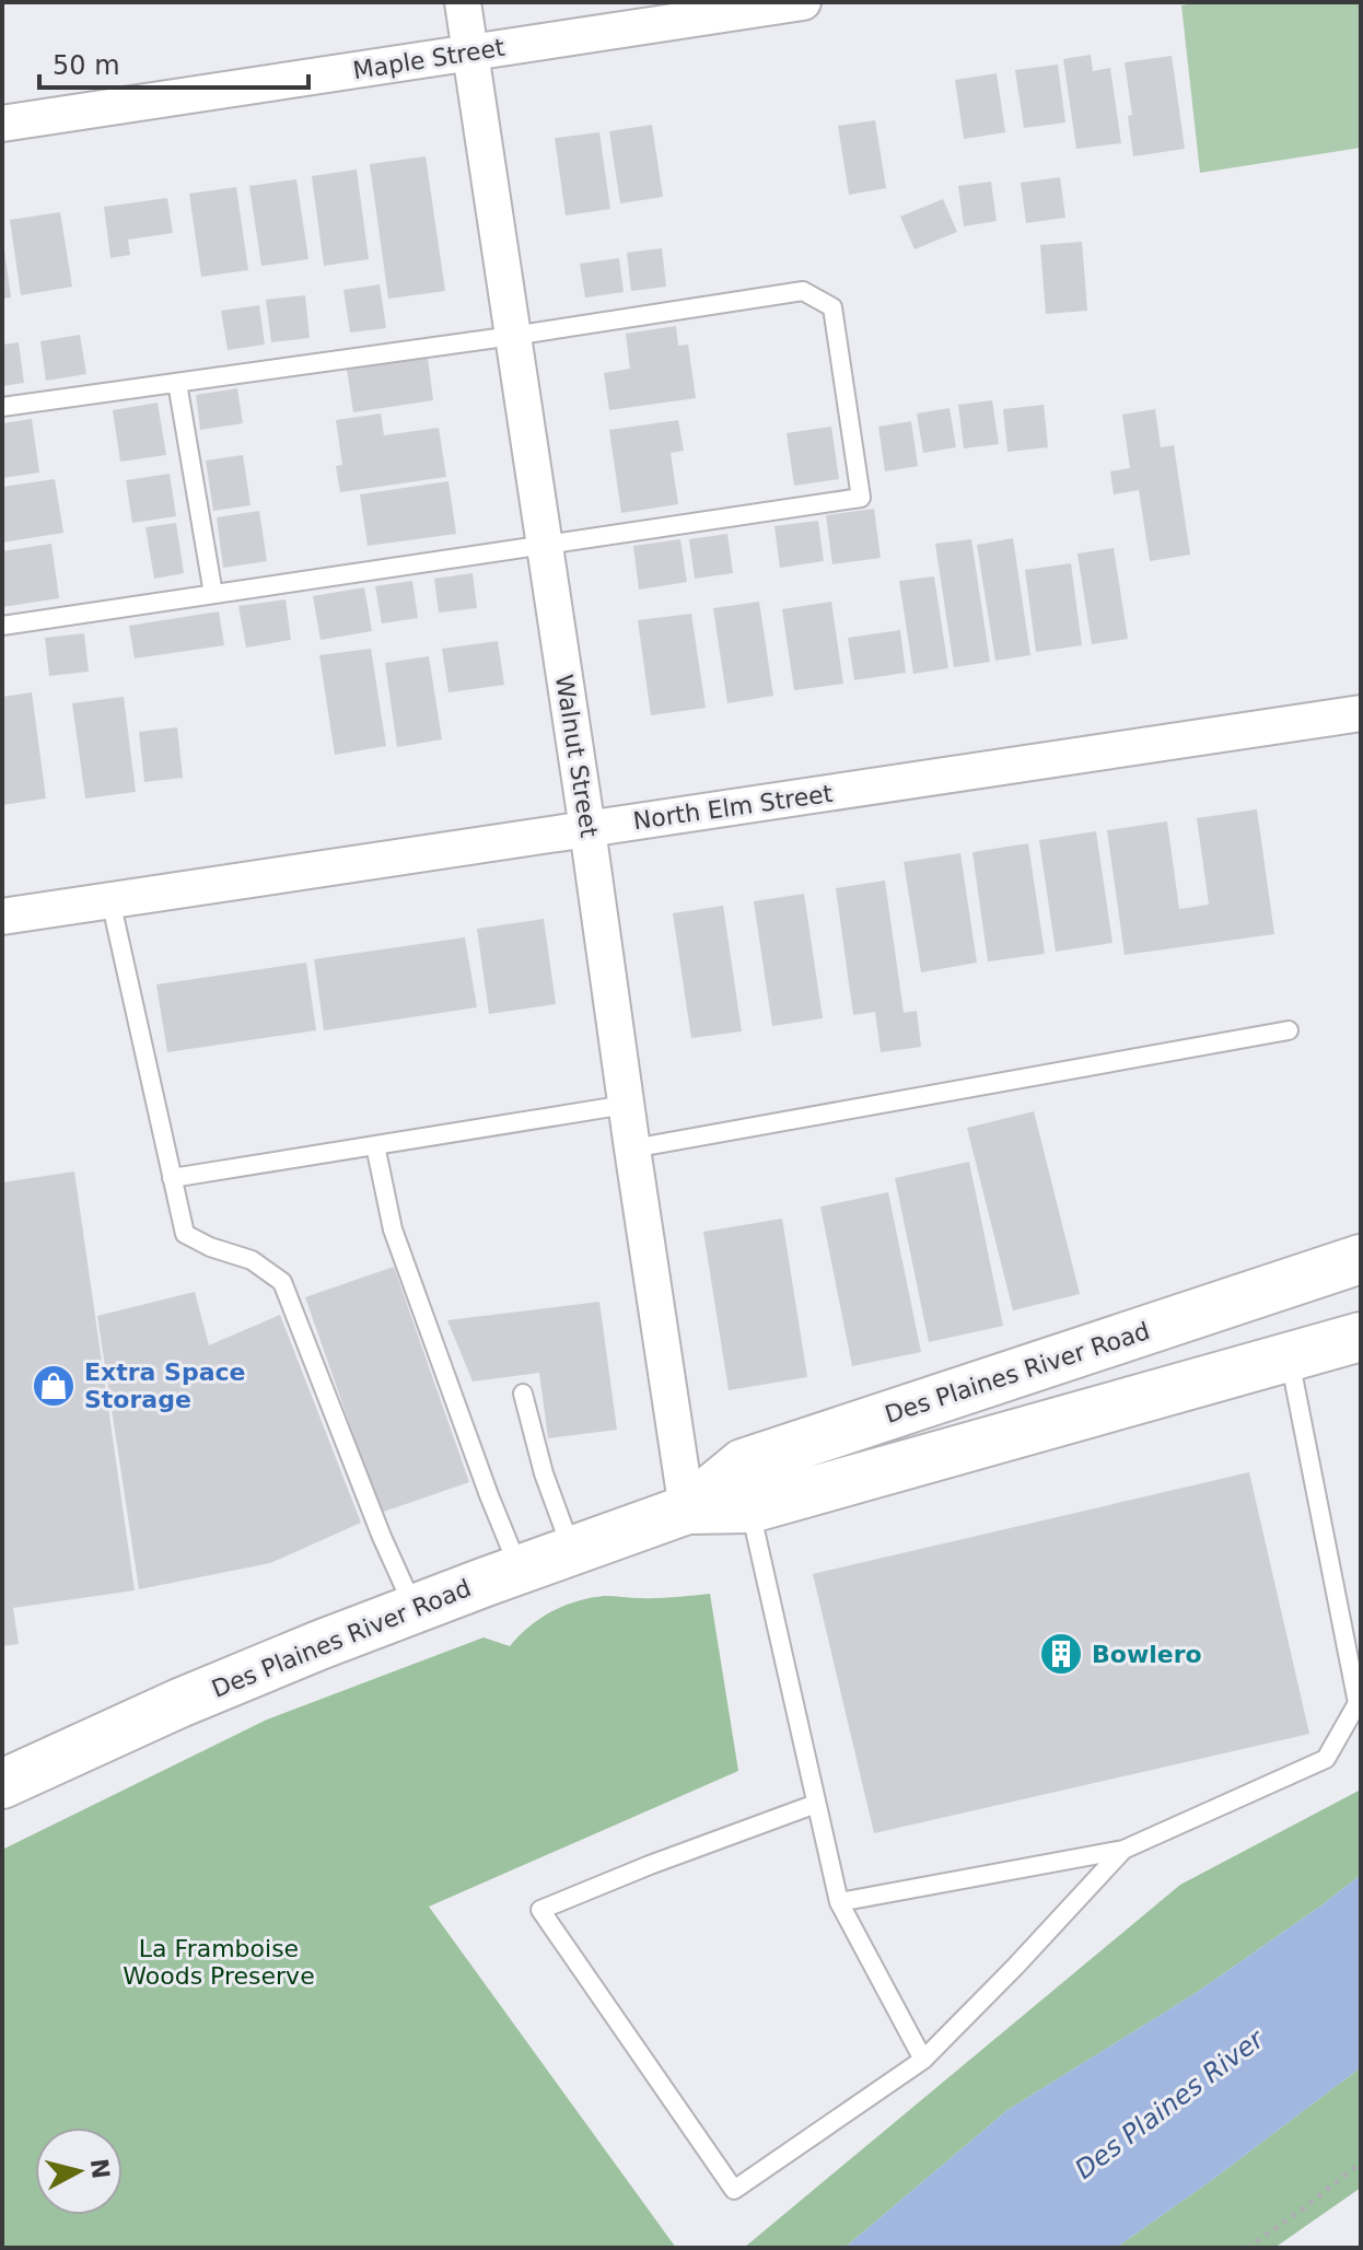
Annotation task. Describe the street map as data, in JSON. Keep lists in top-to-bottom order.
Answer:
{
  "streets": {
    "main road": ["Des Plaines River Road"],
    "street": ["Maple Street", "Walnut Street", "North Elm Street"]
  },
  "crossings": [
    ["Maple Street", "Walnut Street"],
    ["Walnut Street", "North Elm Street"],
    ["Walnut Street", "Des Plaines River Road"]
  ],
  "water": ["Des Plaines River"],
  "parks": ["La Framboise Woods Preserve"],
  "places": {
    "shop": ["Extra Space Storage"],
    "building": ["Bowlero"]
  },
  "scale_bar": "50 m",
  "north": "right"
}
